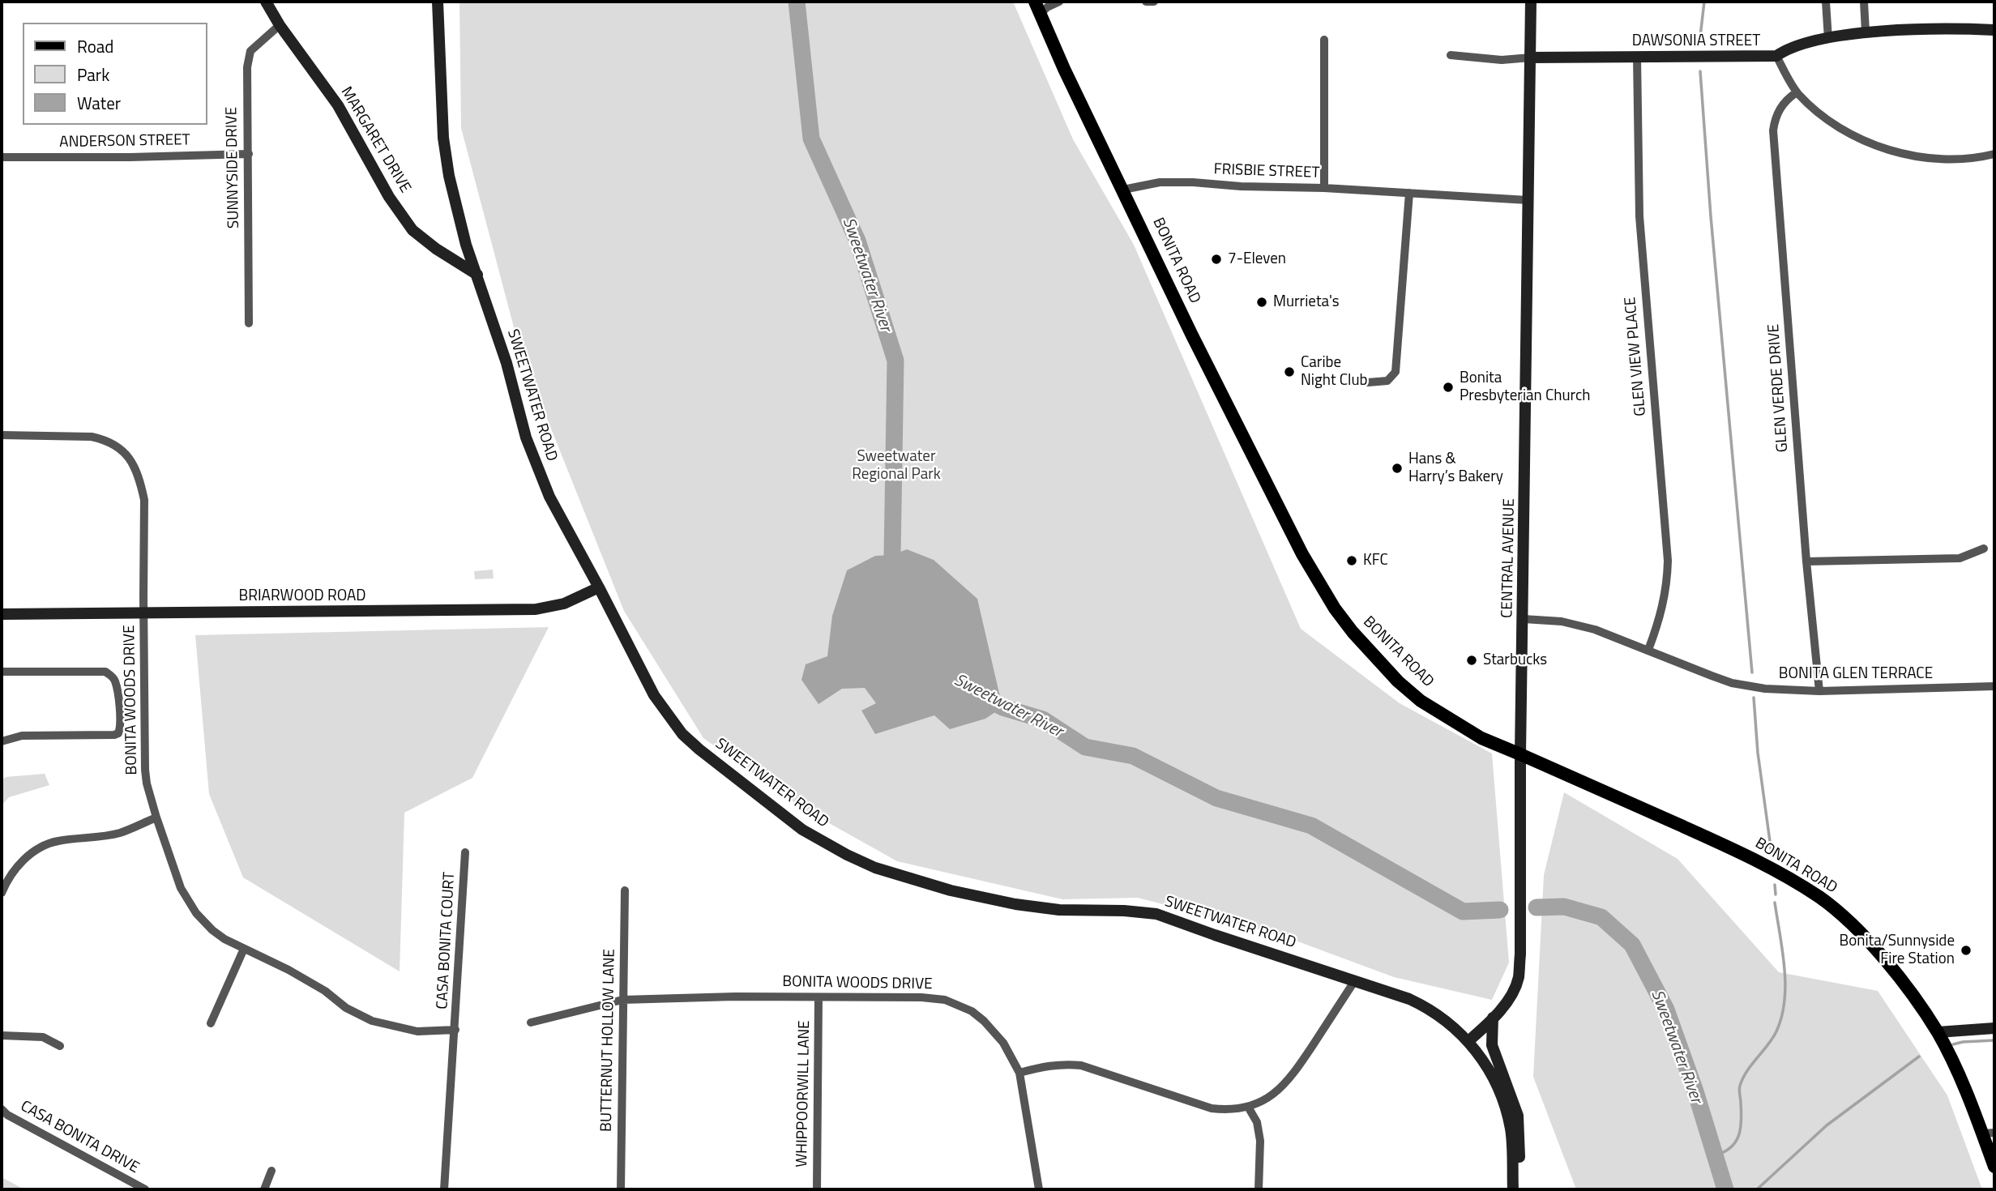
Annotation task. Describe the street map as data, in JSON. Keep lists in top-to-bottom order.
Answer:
{
  "streets": {
    "main road": [
      "DAWSONIA STREET",
      "MARGARET DRIVE",
      "BONITA ROAD",
      "SWEETWATER ROAD",
      "CENTRAL AVENUE",
      "BRIARWOOD ROAD"
    ],
    "street": [
      "ANDERSON STREET",
      "SUNNYSIDE DRIVE",
      "FRISBIE STREET",
      "GLEN VIEW PLACE",
      "GLEN VERDE DRIVE",
      "BONITA GLEN TERRACE",
      "BONITA WOODS DRIVE",
      "CASA BONITA COURT",
      "BUTTERNUT HOLLOW LANE",
      "WHIPPOORWILL LANE",
      "CASA BONITA DRIVE"
    ]
  },
  "crossings": [
    ["DAWSONIA STREET", "GLEN VIEW PLACE"],
    ["DAWSONIA STREET", "CENTRAL AVENUE"],
    ["MARGARET DRIVE", "SUNNYSIDE DRIVE"],
    ["MARGARET DRIVE", "SWEETWATER ROAD"],
    ["ANDERSON STREET", "SUNNYSIDE DRIVE"],
    ["FRISBIE STREET", "BONITA ROAD"],
    ["FRISBIE STREET", "CENTRAL AVENUE"],
    ["BONITA ROAD", "CENTRAL AVENUE"],
    ["GLEN VIEW PLACE", "BONITA GLEN TERRACE"],
    ["GLEN VERDE DRIVE", "BONITA GLEN TERRACE"],
    ["SWEETWATER ROAD", "CENTRAL AVENUE"],
    ["SWEETWATER ROAD", "BRIARWOOD ROAD"],
    ["CENTRAL AVENUE", "BONITA GLEN TERRACE"],
    ["BRIARWOOD ROAD", "BONITA WOODS DRIVE"],
    ["BONITA WOODS DRIVE", "CASA BONITA COURT"],
    ["BONITA WOODS DRIVE", "BUTTERNUT HOLLOW LANE"],
    ["BONITA WOODS DRIVE", "WHIPPOORWILL LANE"]
  ],
  "water": ["Sweetwater River"],
  "parks": ["Sweetwater Regional Park"],
  "places": [
    "7-Eleven",
    "Murrieta's",
    "Caribe Night Club",
    "Bonita Presbyterian Church",
    "Hans & Harry’s Bakery",
    "KFC",
    "Starbucks",
    "Bonita/Sunnyside Fire Station"
  ],
  "legend": ["Road", "Park", "Water"]
}
